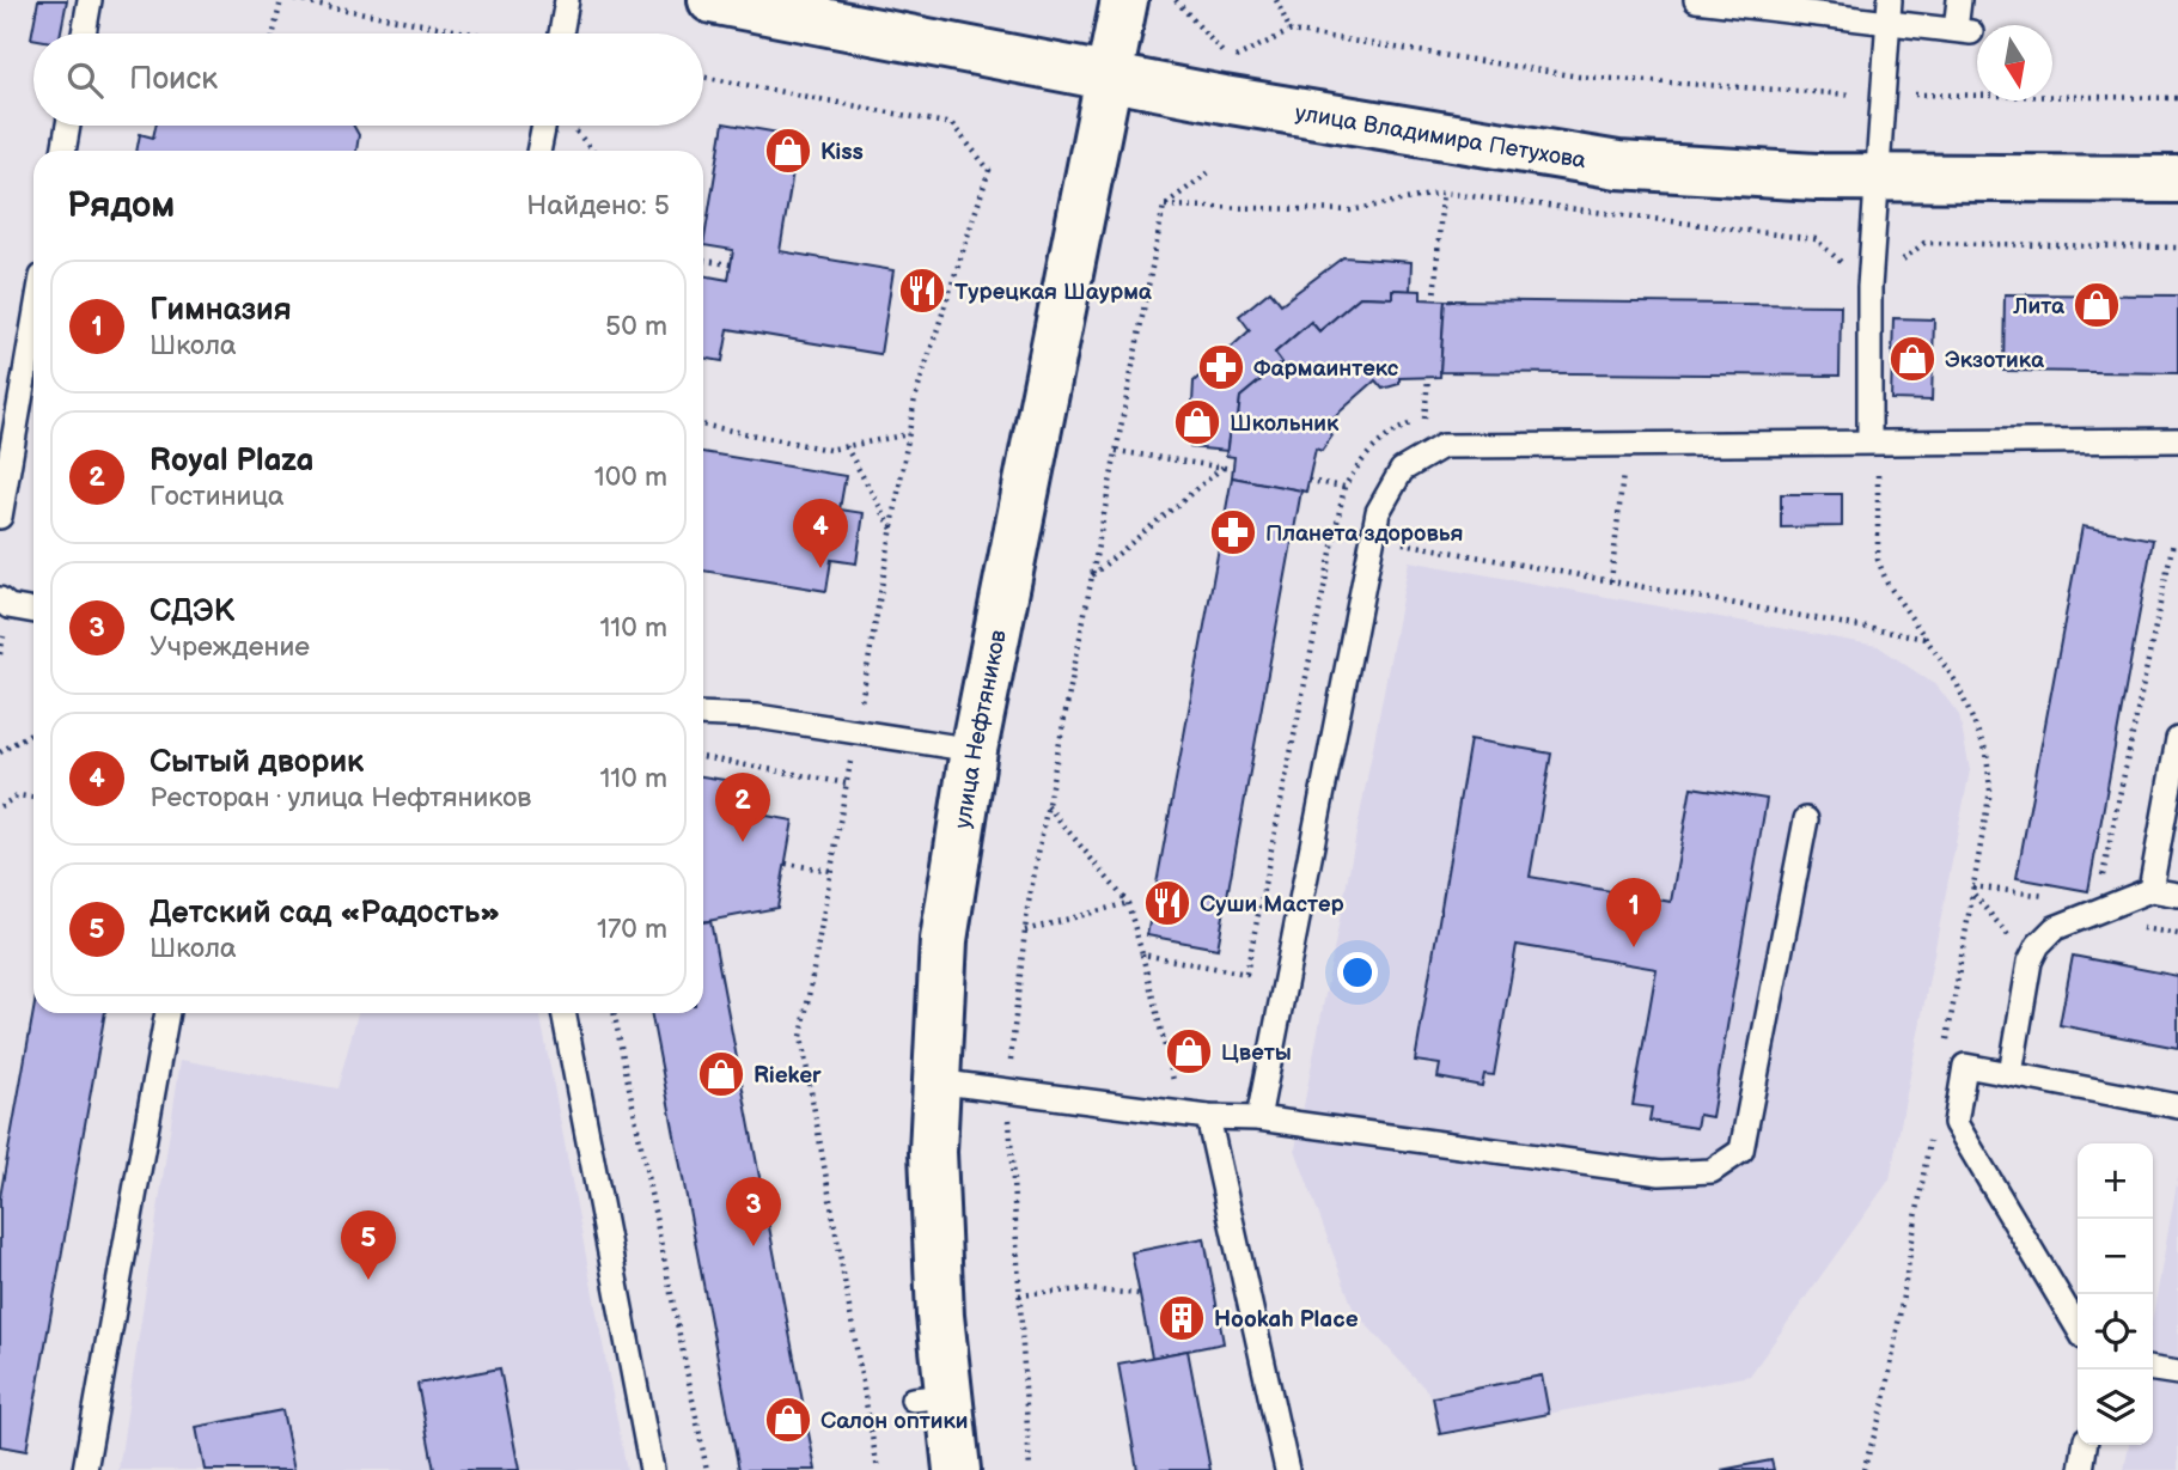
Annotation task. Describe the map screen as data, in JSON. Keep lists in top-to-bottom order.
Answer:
{
  "streets": {
    "main road": ["улица Владимира Петухова", "улица Нефтяников"]
  },
  "crossings": [
    ["улица Владимира Петухова", "улица Нефтяников"]
  ],
  "places": {
    "shop": [
      "Kiss",
      "Лита",
      "Экзотика",
      "Школьник",
      "Цветы",
      "Rieker",
      "Салон оптики"
    ],
    "restaurant": ["Турецкая Шаурма", "Суши Мастер"],
    "pharmacy": ["Фармаинтекс", "Планета здоровья"],
    "building": ["Hookah Place"]
  },
  "north": "bottom",
  "page": {
    "search": "Поиск",
    "heading": ["Рядом", "Найдено: 5"],
    "list": [
      {
        "mark": "1",
        "name": "Гимназия",
        "note": "Школа",
        "value": "50 m"
      },
      {
        "mark": "2",
        "name": "Royal Plaza",
        "note": "Гостиница",
        "value": "100 m"
      },
      {
        "mark": "3",
        "name": "СДЭК",
        "note": "Учреждение",
        "value": "110 m"
      },
      {
        "mark": "4",
        "name": "Сытый дворик",
        "note": "Ресторан · улица Нефтяников",
        "value": "110 m"
      },
      {
        "mark": "5",
        "name": "Детский сад «Радость»",
        "note": "Школа",
        "value": "170 m"
      }
    ],
    "pins": [
      "4",
      "2",
      "1",
      "3",
      "5"
    ],
    "map_buttons": ["+", "−"]
  }
}
